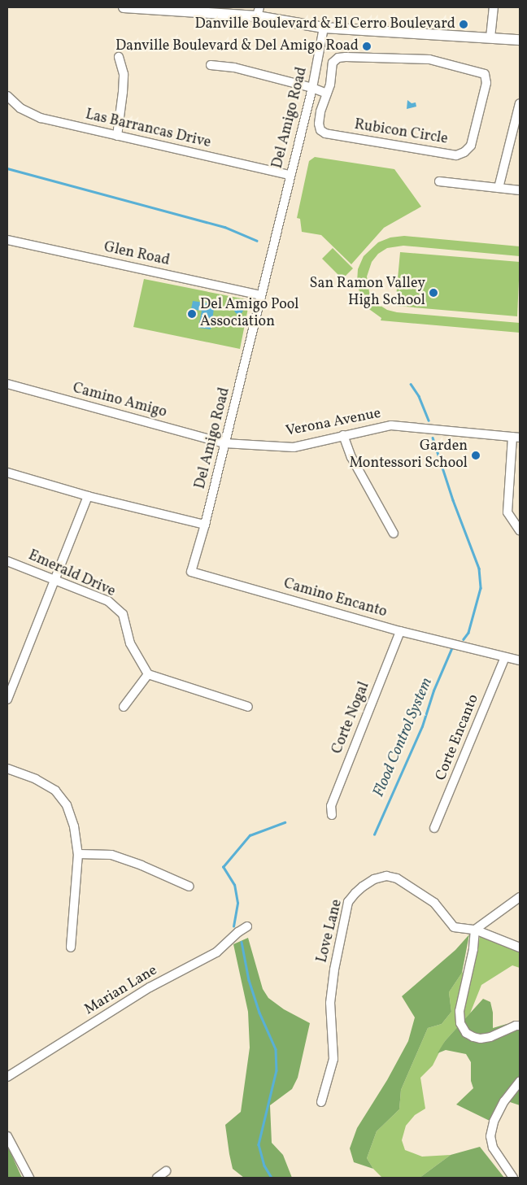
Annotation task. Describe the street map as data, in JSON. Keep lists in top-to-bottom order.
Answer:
{
  "streets": {
    "street": [
      "Del Amigo Road",
      "Las Barrancas Drive",
      "Rubicon Circle",
      "Glen Road",
      "Camino Amigo",
      "Verona Avenue",
      "Emerald Drive",
      "Camino Encanto",
      "Corte Nogal",
      "Corte Encanto",
      "Love Lane",
      "Marian Lane"
    ]
  },
  "crossings": [
    ["Del Amigo Road", "Las Barrancas Drive"],
    ["Del Amigo Road", "Glen Road"],
    ["Del Amigo Road", "Camino Amigo"],
    ["Del Amigo Road", "Verona Avenue"],
    ["Del Amigo Road", "Camino Encanto"],
    ["Camino Amigo", "Verona Avenue"],
    ["Camino Encanto", "Corte Nogal"],
    ["Camino Encanto", "Corte Encanto"]
  ],
  "water": ["Flood Control System"],
  "places": [
    "Danville Boulevard & El Cerro Boulevard",
    "Danville Boulevard & Del Amigo Road",
    "San Ramon Valley High School",
    "Del Amigo Pool Association",
    "Garden Montessori School"
  ]
}
